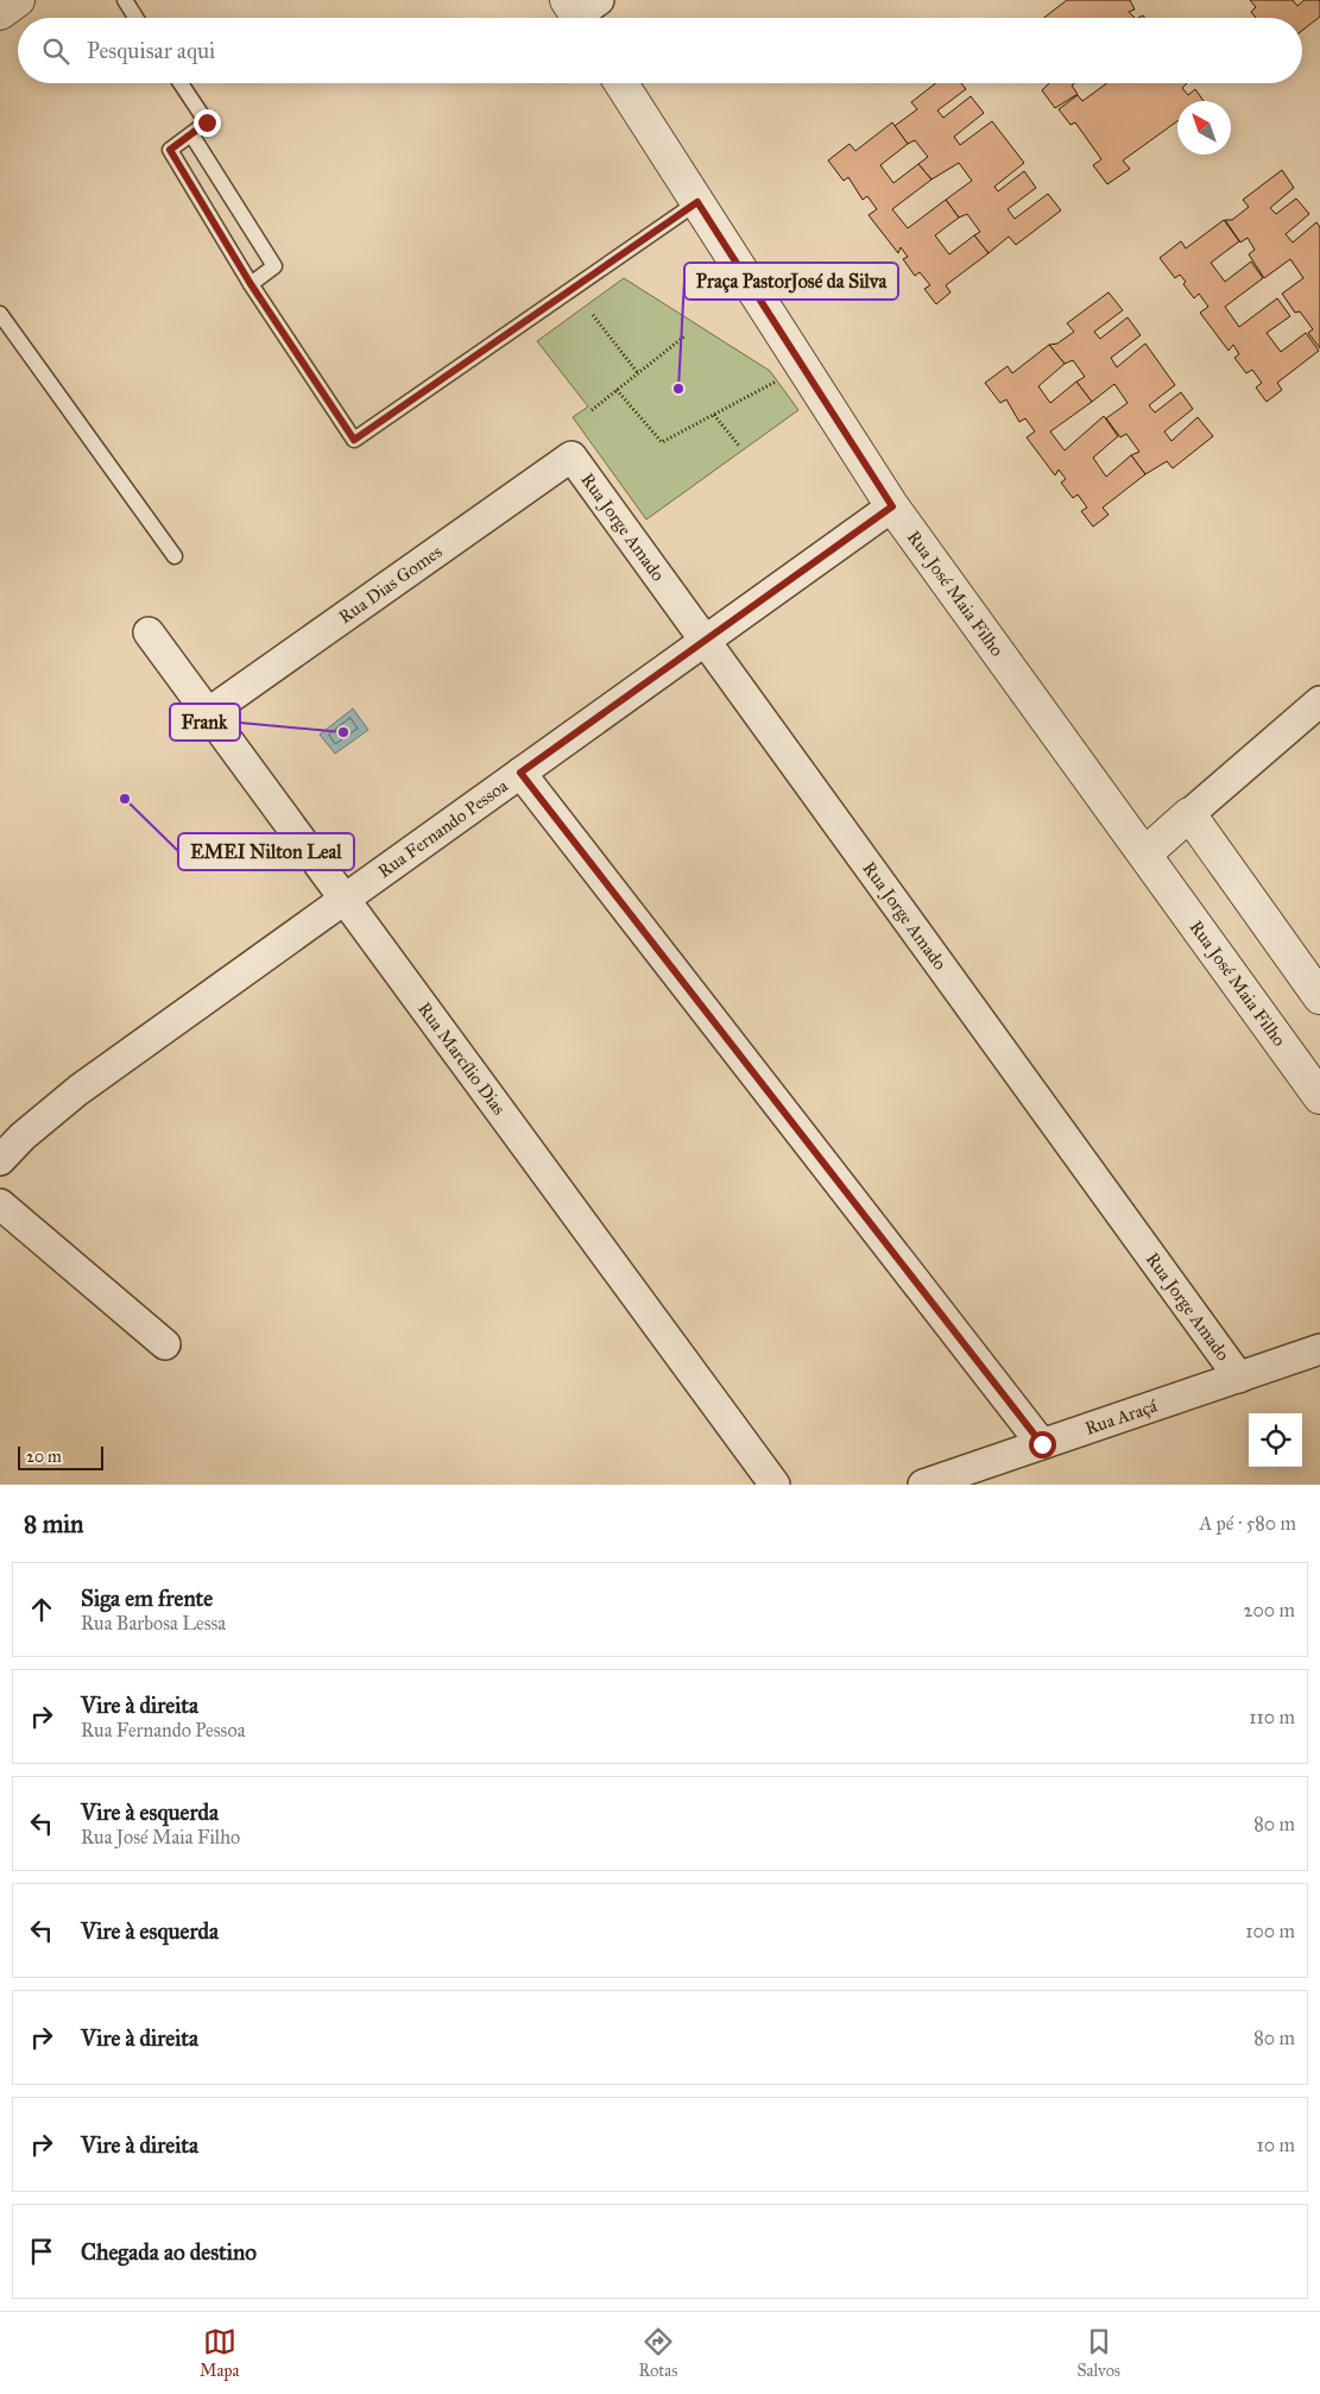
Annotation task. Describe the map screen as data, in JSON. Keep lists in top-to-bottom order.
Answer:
{
  "streets": {
    "street": [
      "Rua Jorge Amado",
      "Rua Dias Gomes",
      "Rua José Maia Filho",
      "Rua Fernando Pessoa",
      "Rua Marcílio Dias",
      "Rua Araçá"
    ]
  },
  "crossings": [
    ["Rua Jorge Amado", "Rua Dias Gomes"],
    ["Rua Jorge Amado", "Rua Fernando Pessoa"],
    ["Rua Jorge Amado", "Rua Araçá"],
    ["Rua Dias Gomes", "Rua Marcílio Dias"],
    ["Rua José Maia Filho", "Rua Fernando Pessoa"],
    ["Rua Fernando Pessoa", "Rua Marcílio Dias"]
  ],
  "places": ["Praça PastorJosé da Silva", "Frank", "EMEI Nilton Leal"],
  "scale_bar": "20 m",
  "north": "top left",
  "page": {
    "search": "Pesquisar aqui",
    "scale": "20 m",
    "heading": ["8 min", "A pé · 580 m"],
    "list": [
      ["Siga em frente", "Rua Barbosa Lessa", "200 m"],
      ["Vire à direita", "Rua Fernando Pessoa", "110 m"],
      ["Vire à esquerda", "Rua José Maia Filho", "80 m"],
      ["Vire à esquerda", "100 m"],
      ["Vire à direita", "80 m"],
      ["Vire à direita", "10 m"],
      "Chegada ao destino"
    ],
    "nav": ["Mapa", "Rotas", "Salvos"]
  }
}
